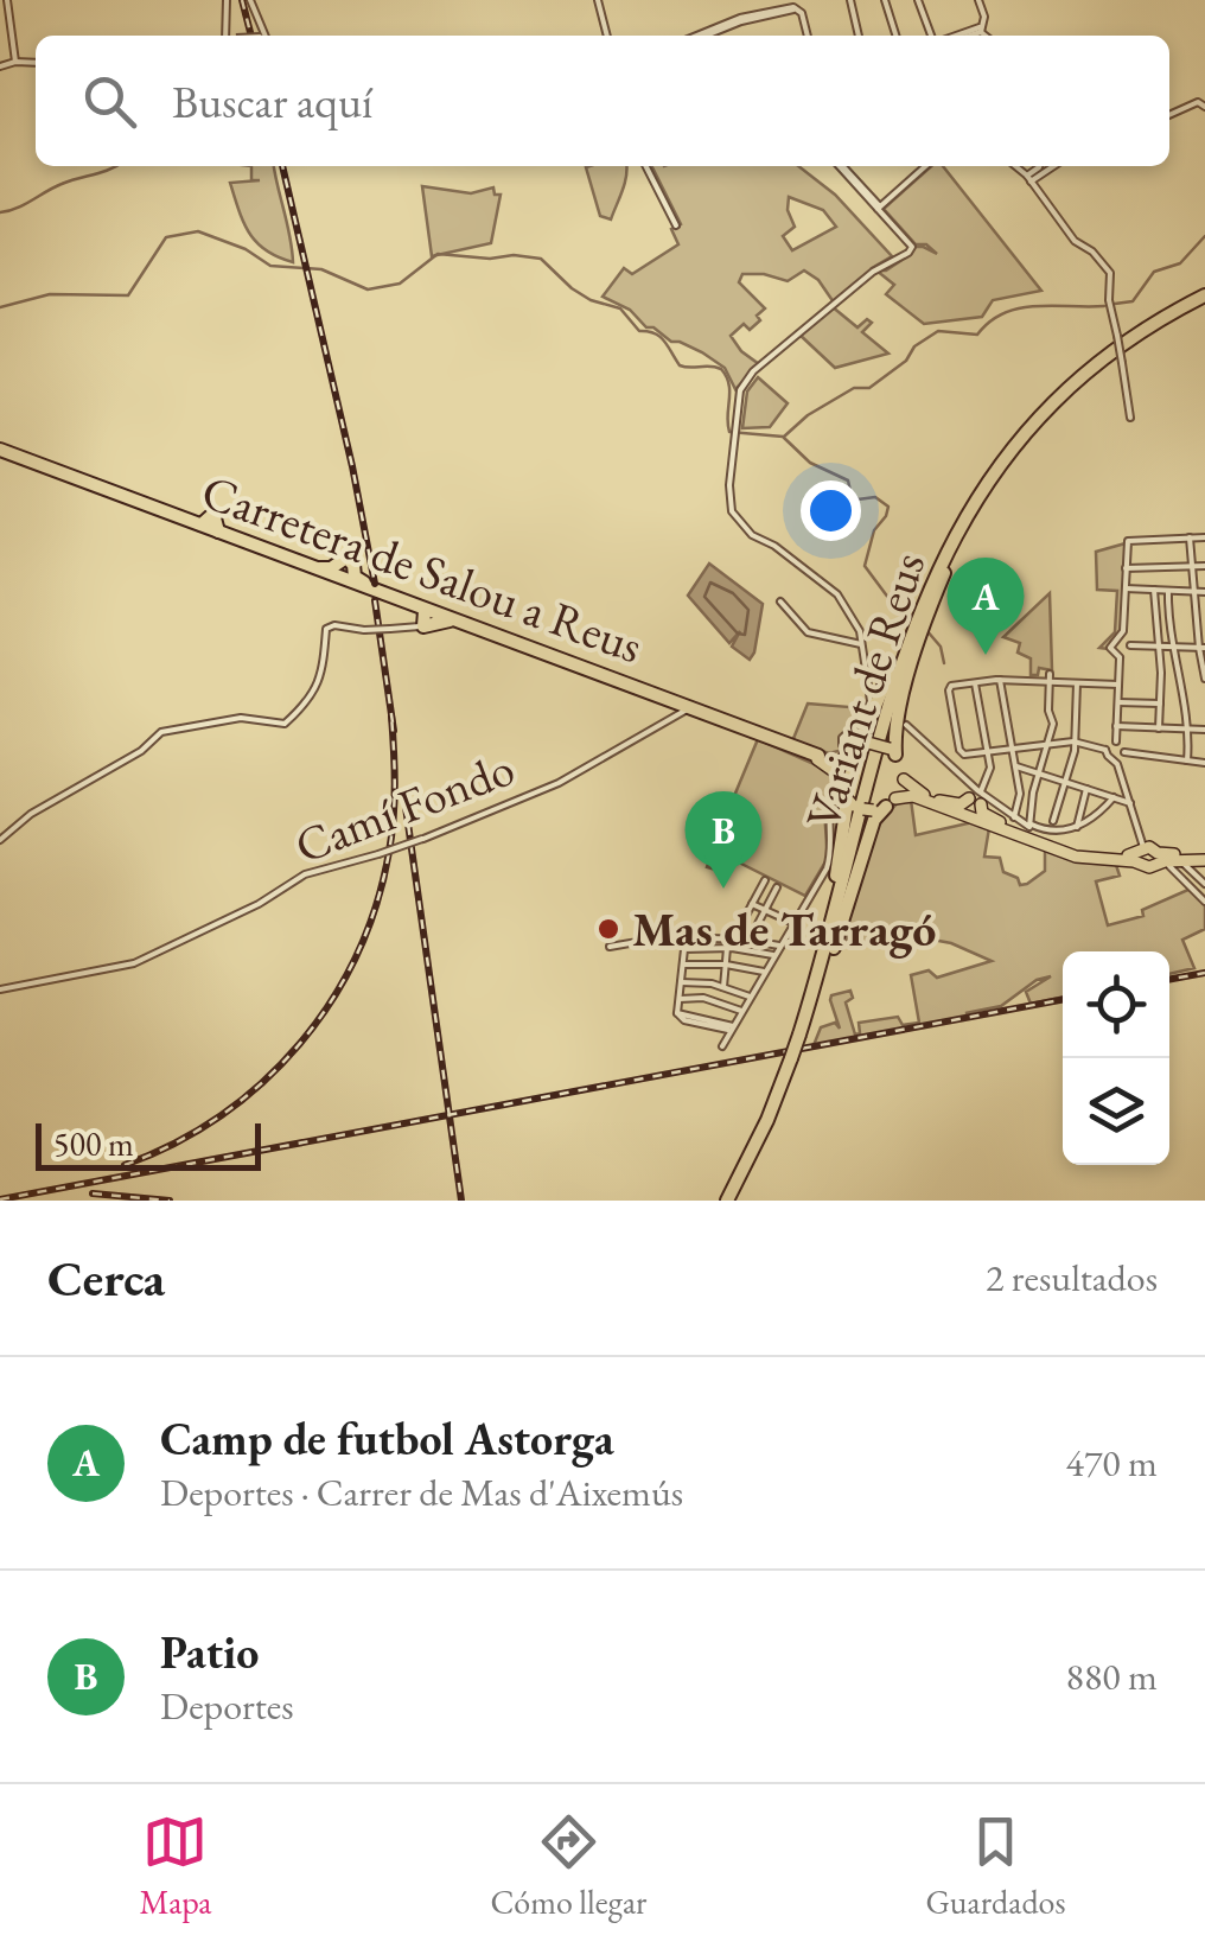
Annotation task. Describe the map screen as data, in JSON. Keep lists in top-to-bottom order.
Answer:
{
  "streets": {
    "highway": ["Carretera de Salou a Reus", "Variant de Reus"],
    "street": ["Camí Fondo"]
  },
  "places": ["Mas de Tarragó"],
  "scale_bar": "500 m",
  "page": {
    "search": "Buscar aquí",
    "pins": ["A", "B"],
    "scale": "500 m",
    "heading": ["Cerca", "2 resultados"],
    "list": [
      {
        "mark": "A",
        "name": "Camp de futbol Astorga",
        "note": "Deportes · Carrer de Mas d'Aixemús",
        "value": "470 m"
      },
      {
        "mark": "B",
        "name": "Patio",
        "note": "Deportes",
        "value": "880 m"
      }
    ],
    "nav": ["Mapa", "Cómo llegar", "Guardados"]
  }
}
